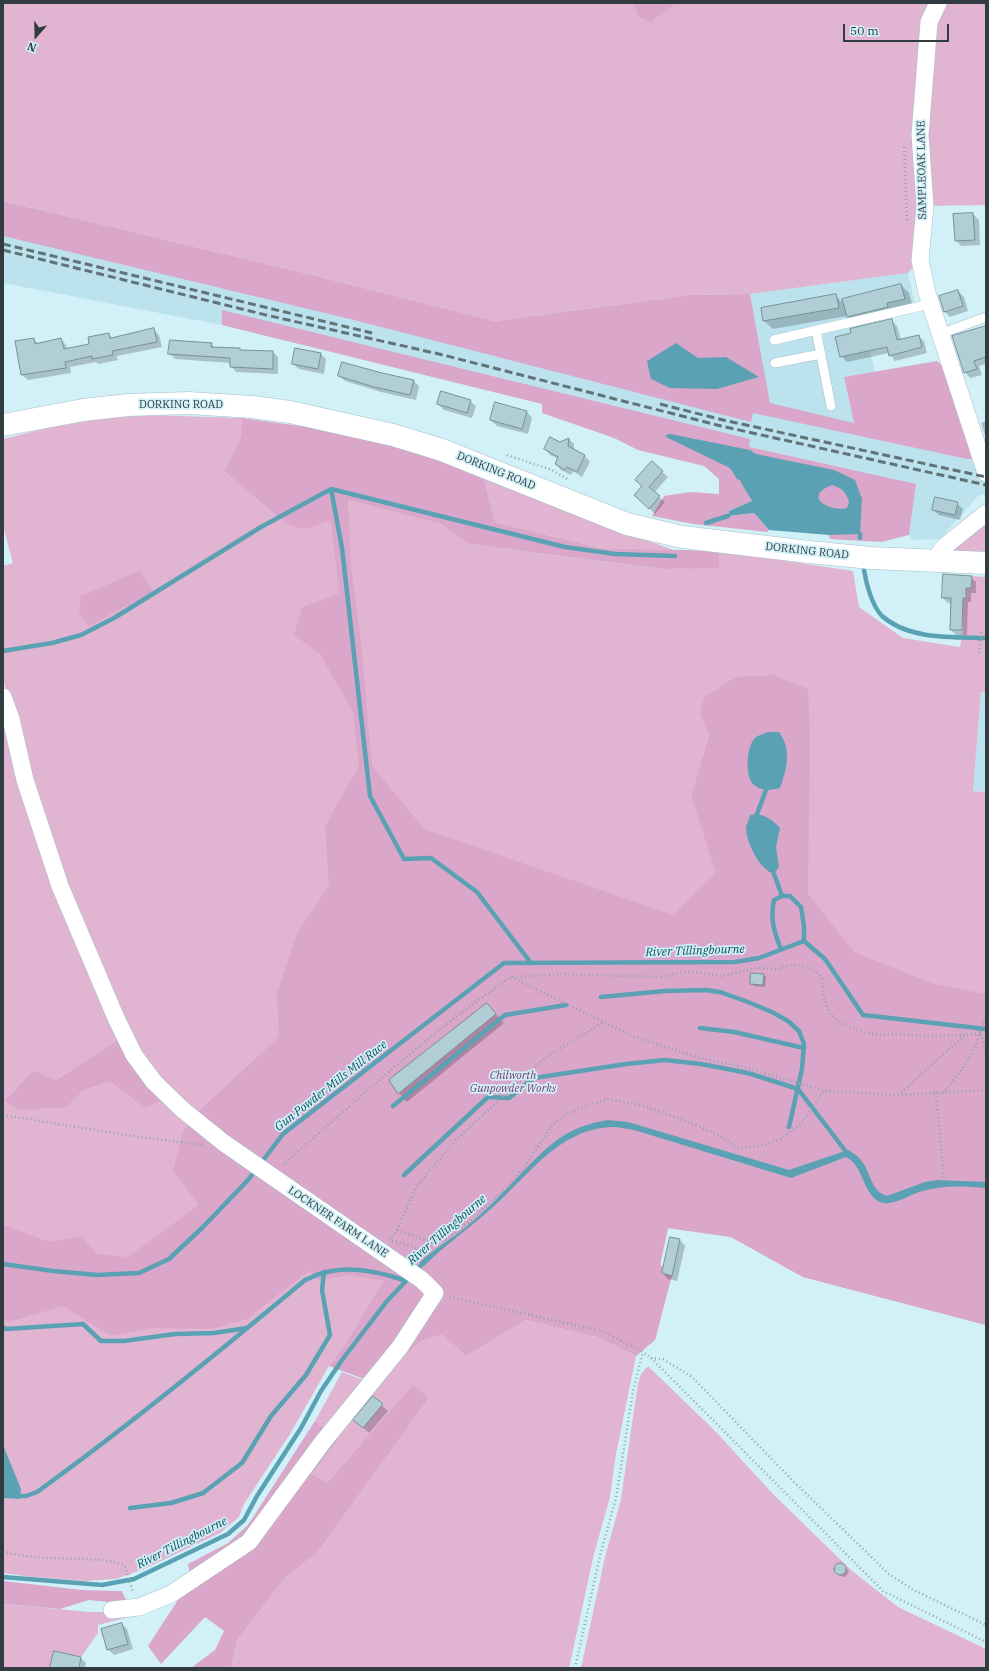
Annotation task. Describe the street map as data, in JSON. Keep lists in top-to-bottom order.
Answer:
{
  "streets": {
    "main road": ["DORKING ROAD"],
    "street": ["SAMPLEOAK LANE", "LOCKNER FARM LANE"]
  },
  "water": ["River Tillingbourne", "Gun Powder Mills Mill Race"],
  "parks": ["Chilworth Gunpowder Works"],
  "scale_bar": "50 m",
  "north": "bottom"
}
